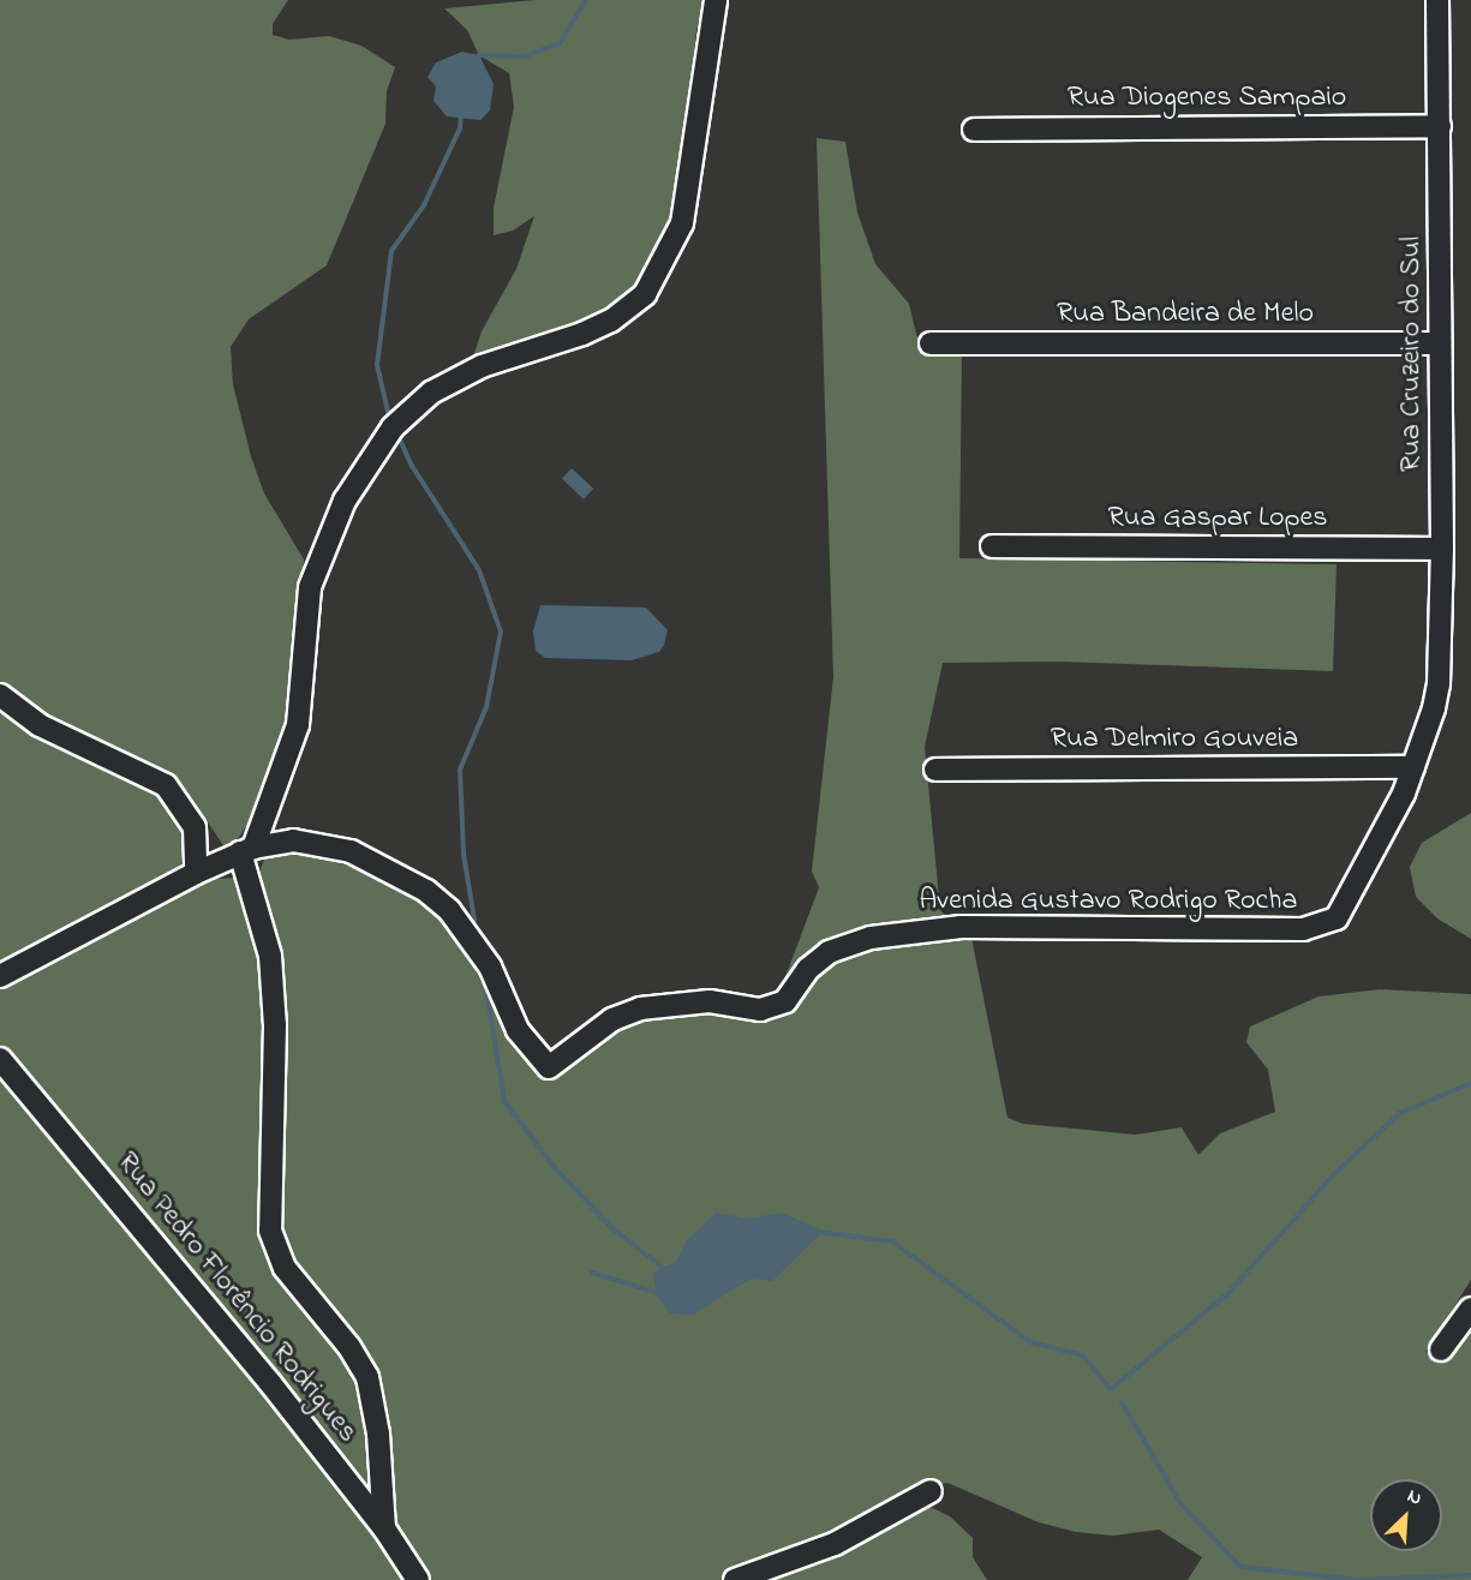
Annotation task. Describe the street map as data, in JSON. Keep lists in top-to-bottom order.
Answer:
{
  "streets": {
    "street": [
      "Rua Diogenes Sampaio",
      "Rua Bandeira de Melo",
      "Rua Cruzeiro do Sul",
      "Rua Gaspar Lopes",
      "Rua Delmiro Gouveia",
      "Avenida Gustavo Rodrigo Rocha",
      "Rua Pedro Florêncio Rodrigues"
    ]
  },
  "crossings": [
    ["Rua Diogenes Sampaio", "Rua Cruzeiro do Sul"],
    ["Rua Bandeira de Melo", "Rua Cruzeiro do Sul"],
    ["Rua Cruzeiro do Sul", "Rua Gaspar Lopes"],
    ["Rua Cruzeiro do Sul", "Avenida Gustavo Rodrigo Rocha"],
    ["Rua Delmiro Gouveia", "Avenida Gustavo Rodrigo Rocha"]
  ],
  "north": "top right"
}
